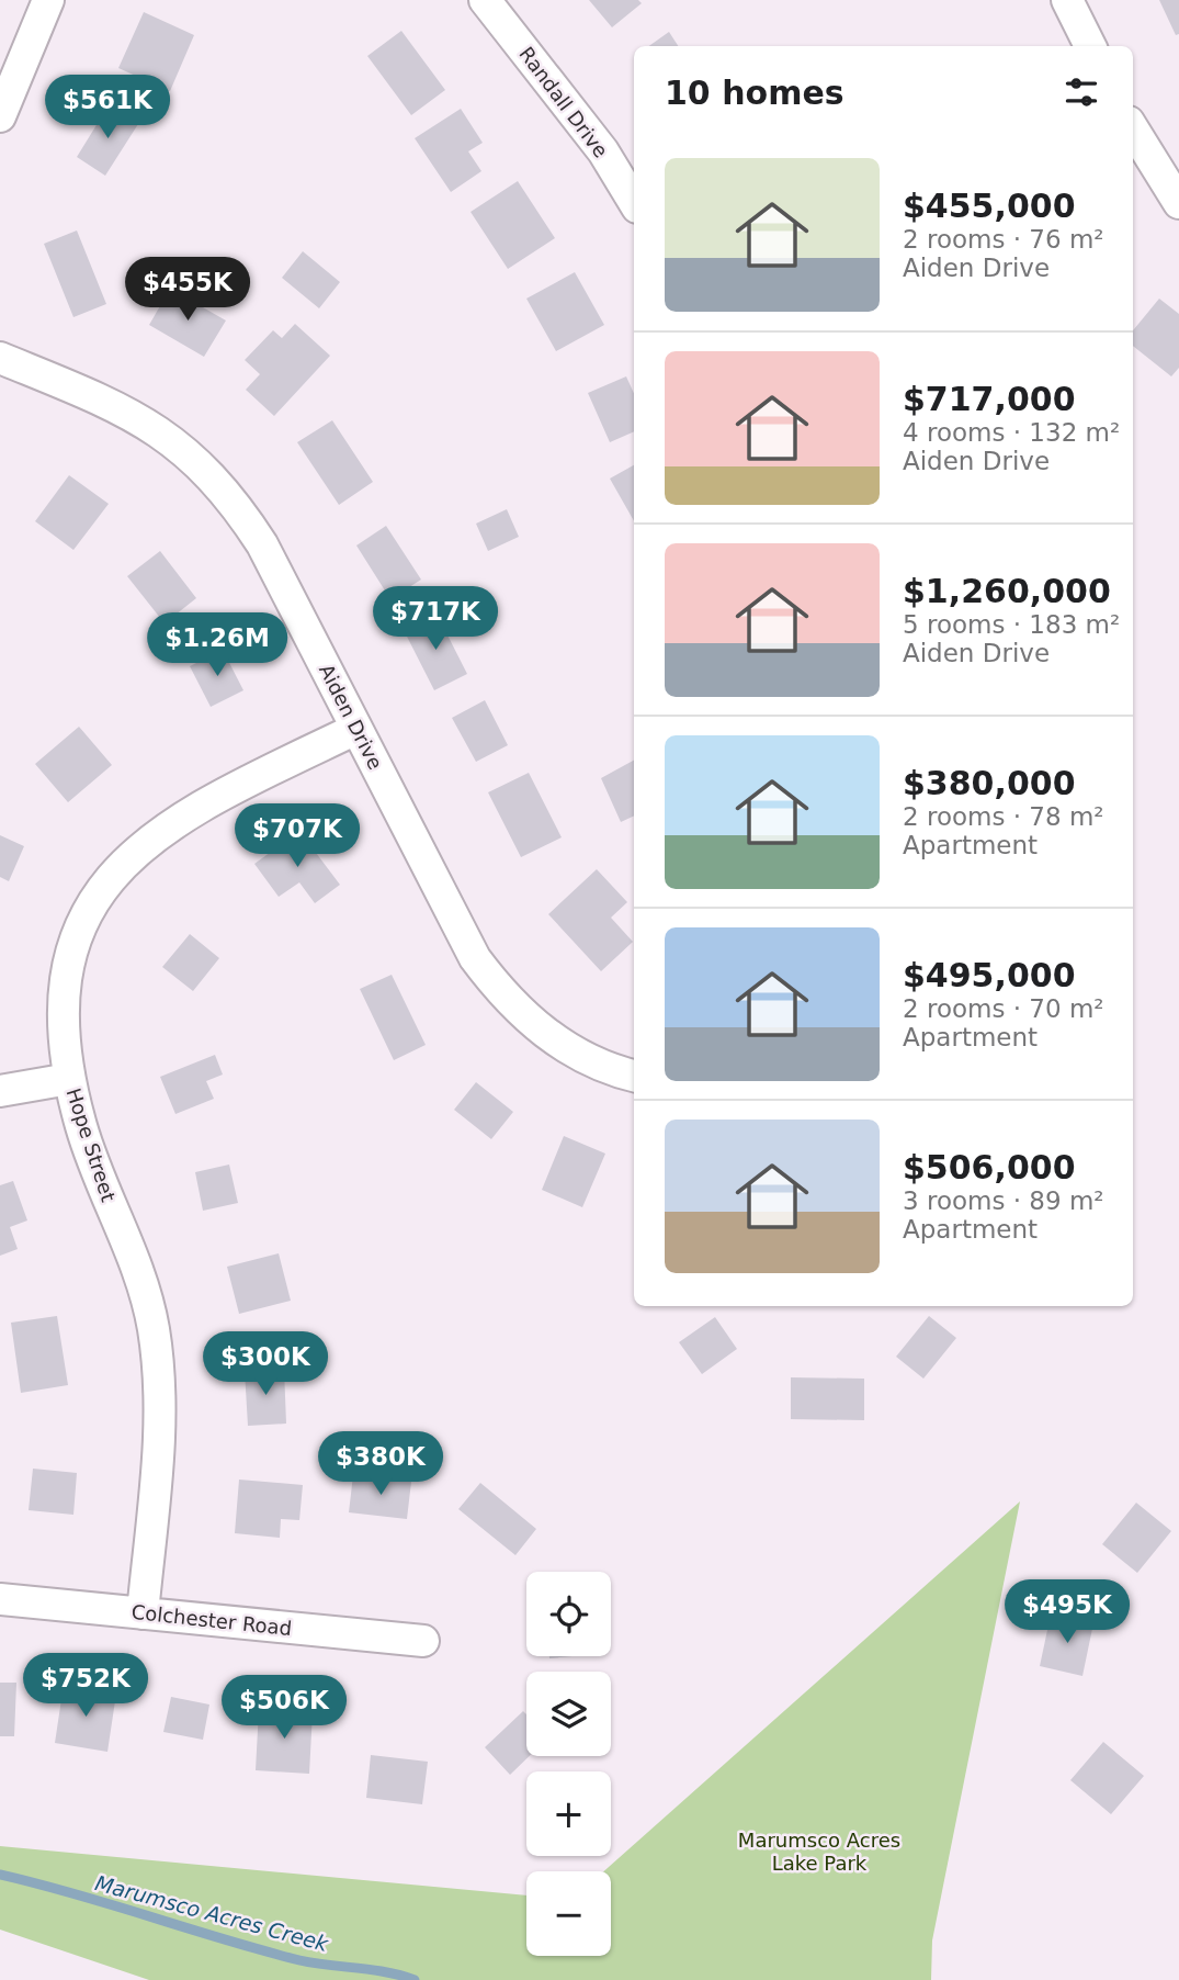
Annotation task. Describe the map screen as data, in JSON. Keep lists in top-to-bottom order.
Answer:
{
  "streets": {
    "street": [
      "Randall Drive",
      "Aiden Drive",
      "Hope Street",
      "Colchester Road"
    ]
  },
  "crossings": [
    ["Aiden Drive", "Hope Street"],
    ["Hope Street", "Colchester Road"]
  ],
  "water": ["Marumsco Acres Creek"],
  "parks": ["Marumsco Acres Lake Park"],
  "page": {
    "heading": "10 homes",
    "price": [
      "$561K",
      "$455K",
      "$717K",
      "$1.26M",
      "$707K",
      "$300K",
      "$380K",
      "$495K",
      "$752K",
      "$506K"
    ],
    "list": [
      {
        "name": "$455,000",
        "note": "2 rooms · 76 m² · Aiden Drive"
      },
      {
        "name": "$717,000",
        "note": "4 rooms · 132 m² · Aiden Drive"
      },
      {
        "name": "$1,260,000",
        "note": "5 rooms · 183 m² · Aiden Drive"
      },
      {
        "name": "$380,000",
        "note": "2 rooms · 78 m² · Apartment"
      },
      {
        "name": "$495,000",
        "note": "2 rooms · 70 m² · Apartment"
      },
      {
        "name": "$506,000",
        "note": "3 rooms · 89 m² · Apartment"
      }
    ],
    "map_buttons": ["+", "−"]
  }
}
